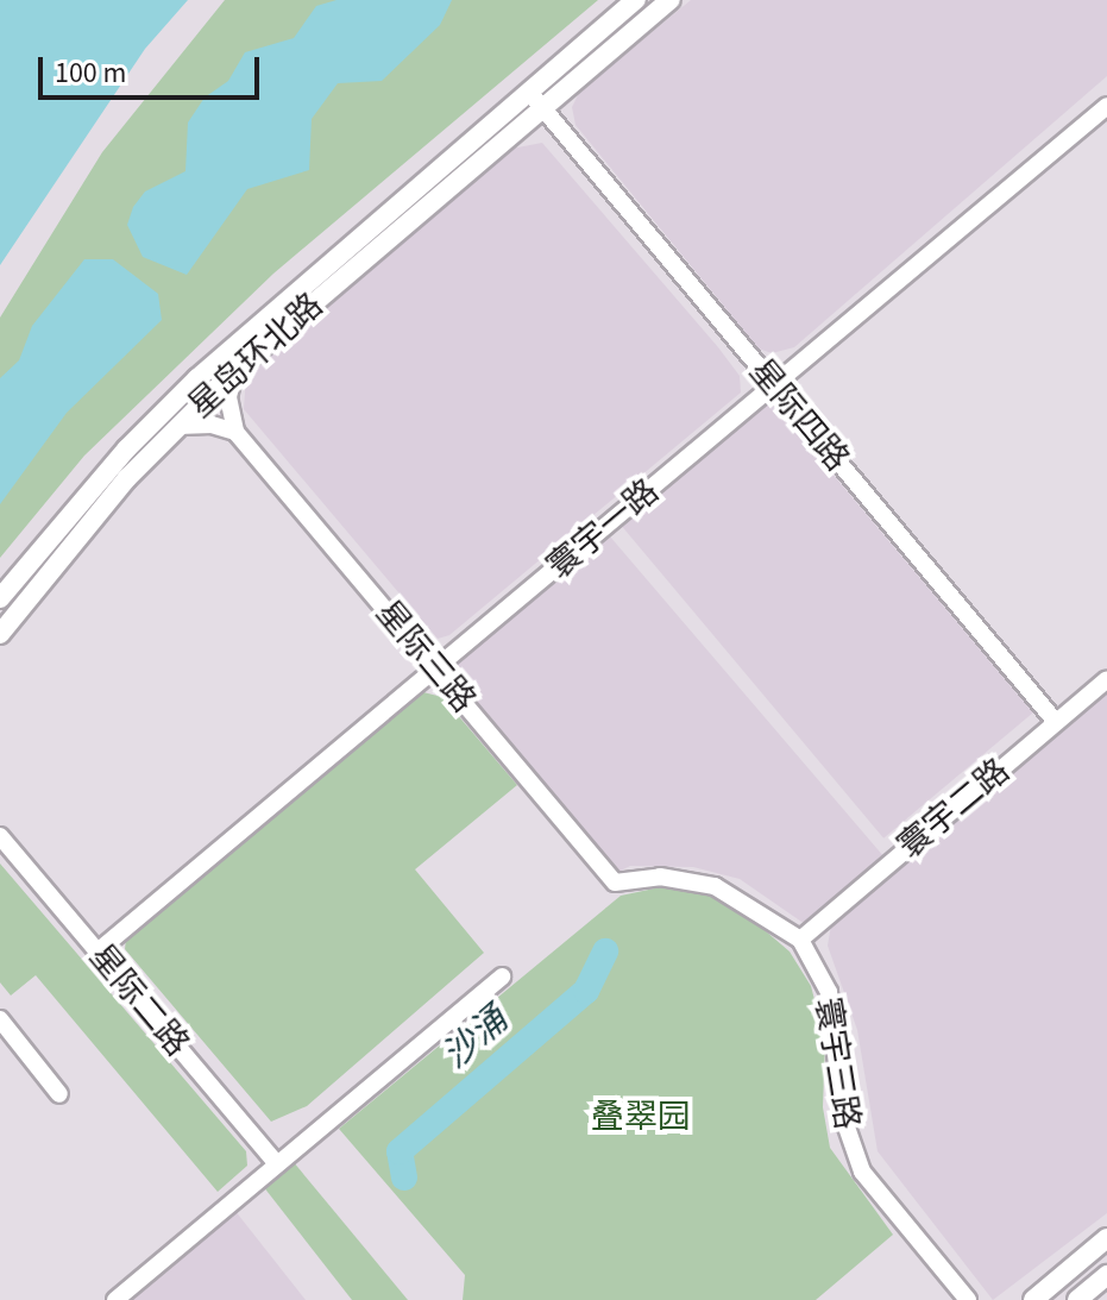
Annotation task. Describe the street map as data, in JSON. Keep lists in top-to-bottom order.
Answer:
{
  "streets": {
    "main road": ["星岛环北路"],
    "street": [
      "星际四路",
      "寰宇一路",
      "星际三路",
      "寰宇二路",
      "星际二路",
      "寰宇三路"
    ]
  },
  "crossings": [
    ["星岛环北路", "星际四路"],
    ["星际四路", "寰宇一路"],
    ["星际四路", "寰宇二路"],
    ["寰宇一路", "星际三路"],
    ["寰宇一路", "星际二路"],
    ["星际三路", "寰宇三路"],
    ["寰宇二路", "寰宇三路"]
  ],
  "water": ["沙涌"],
  "parks": ["叠翠园"],
  "scale_bar": "100 m"
}
